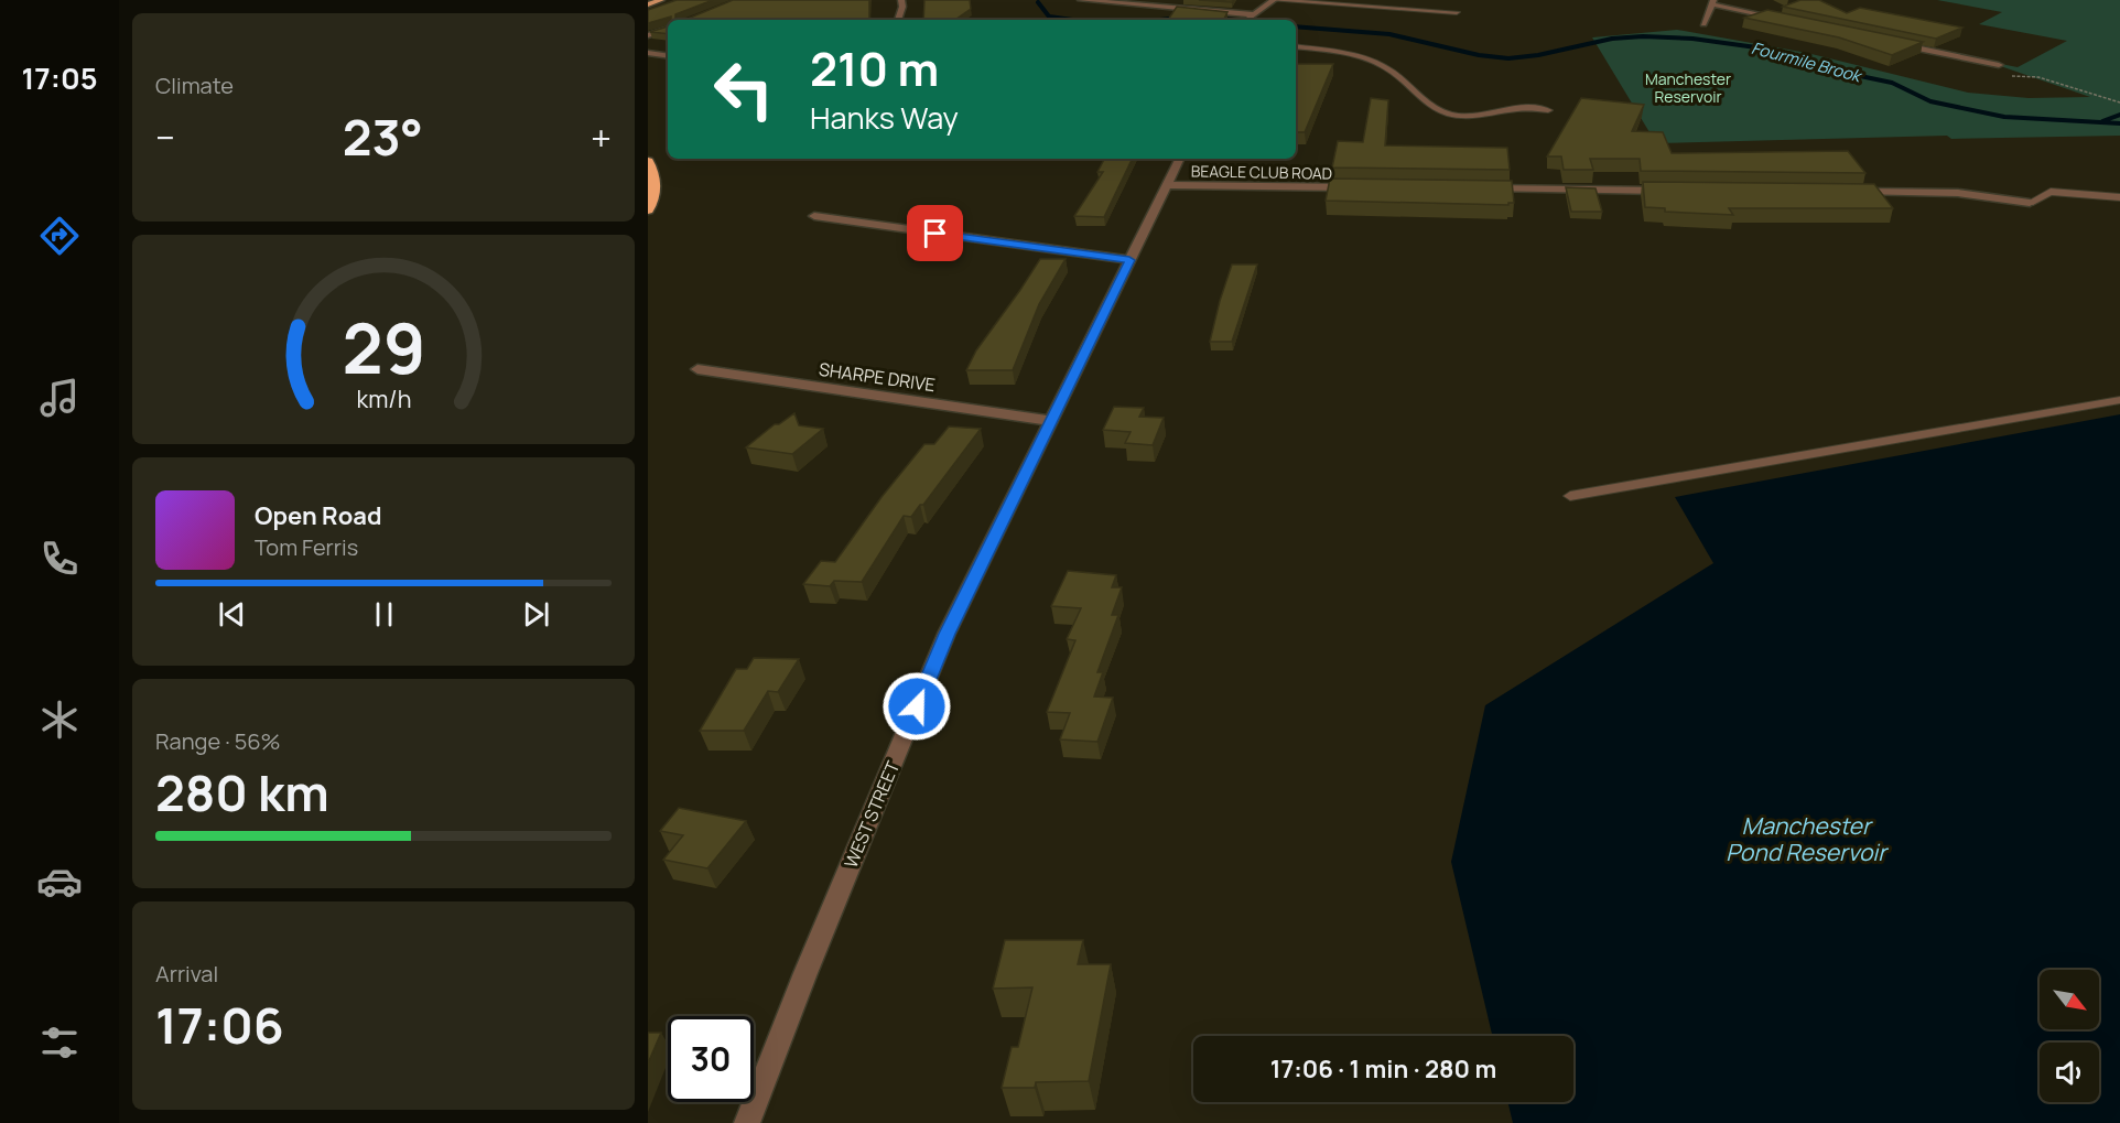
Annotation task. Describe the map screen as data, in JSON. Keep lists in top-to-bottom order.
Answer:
{
  "streets": {
    "street": ["BEAGLE CLUB ROAD", "SHARPE DRIVE", "WEST STREET"]
  },
  "crossings": [
    ["BEAGLE CLUB ROAD", "WEST STREET"],
    ["SHARPE DRIVE", "WEST STREET"]
  ],
  "water": ["Fourmile Brook", "Manchester Pond Reservoir"],
  "parks": ["Manchester Reservoir"],
  "north": "bottom right",
  "page": {
    "tabs": "17:05",
    "tile": [
      "Climate",
      ["Range · 56%", "280 km"],
      ["Arrival", "17:06"]
    ],
    "turn": ["210 m", "Hanks Way"],
    "heat": ["−", "23°", "+"],
    "song": ["Open Road", "Tom Ferris"],
    "limit": "30",
    "trip": "17:06 · 1 min · 280 m",
    "gauge": ["29", "km/h"]
  }
}
